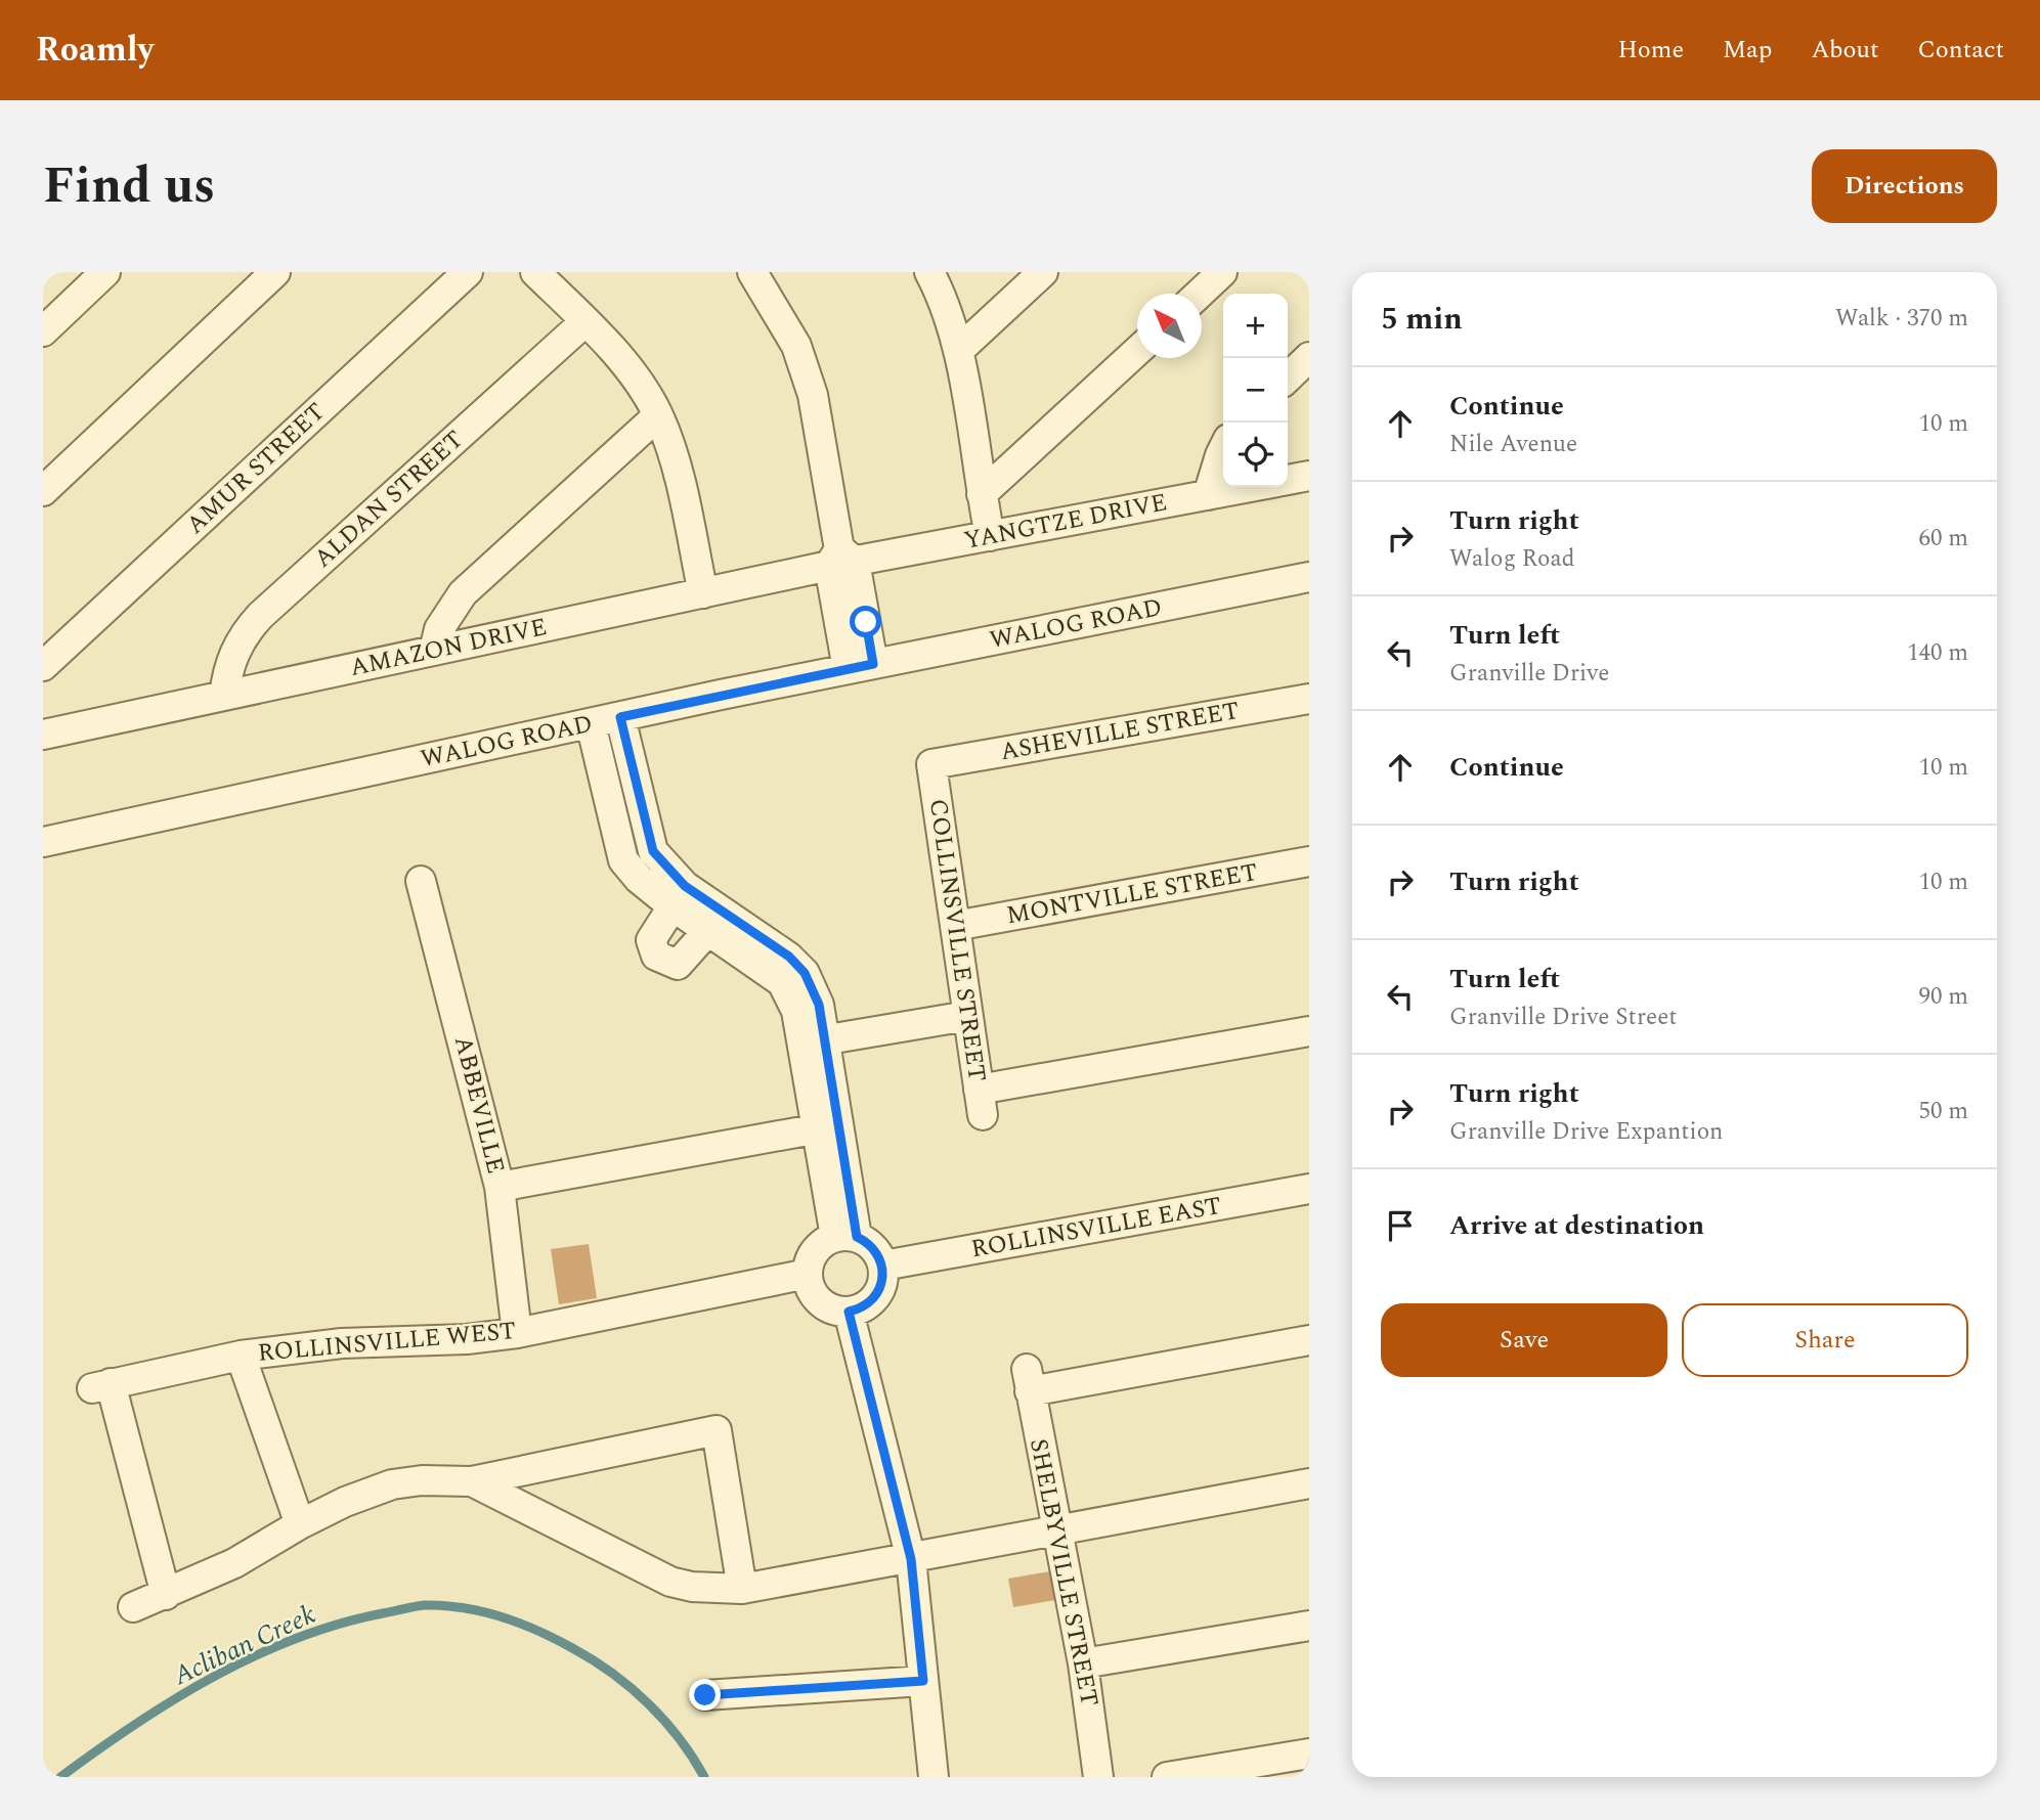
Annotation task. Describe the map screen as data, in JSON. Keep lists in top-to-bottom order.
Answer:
{
  "streets": {
    "street": [
      "AMUR STREET",
      "ALDAN STREET",
      "YANGTZE DRIVE",
      "WALOG ROAD",
      "AMAZON DRIVE",
      "ASHEVILLE STREET",
      "MONTVILLE STREET",
      "COLLINSVILLE STREET",
      "ABBEVILLE",
      "ROLLINSVILLE EAST",
      "ROLLINSVILLE WEST",
      "SHELBYVILLE STREET"
    ]
  },
  "crossings": [
    ["ALDAN STREET", "AMAZON DRIVE"],
    ["YANGTZE DRIVE", "AMAZON DRIVE"],
    ["ASHEVILLE STREET", "COLLINSVILLE STREET"],
    ["MONTVILLE STREET", "COLLINSVILLE STREET"],
    ["ABBEVILLE", "ROLLINSVILLE WEST"],
    ["ROLLINSVILLE EAST", "ROLLINSVILLE WEST"]
  ],
  "water": ["Acliban Creek"],
  "north": "top left",
  "page": {
    "header": "Roamly",
    "nav": [
      "Home",
      "Map",
      "About",
      "Contact"
    ],
    "title": "Find us",
    "buttons": [
      "Directions",
      ["Save", "Share"]
    ],
    "heading": ["5 min", "Walk · 370 m"],
    "map_buttons": ["+", "−"],
    "list": [
      ["Continue", "Nile Avenue", "10 m"],
      ["Turn right", "Walog Road", "60 m"],
      ["Turn left", "Granville Drive", "140 m"],
      ["Continue", "10 m"],
      ["Turn right", "10 m"],
      ["Turn left", "Granville Drive Street", "90 m"],
      ["Turn right", "Granville Drive Expantion", "50 m"],
      "Arrive at destination"
    ]
  }
}
